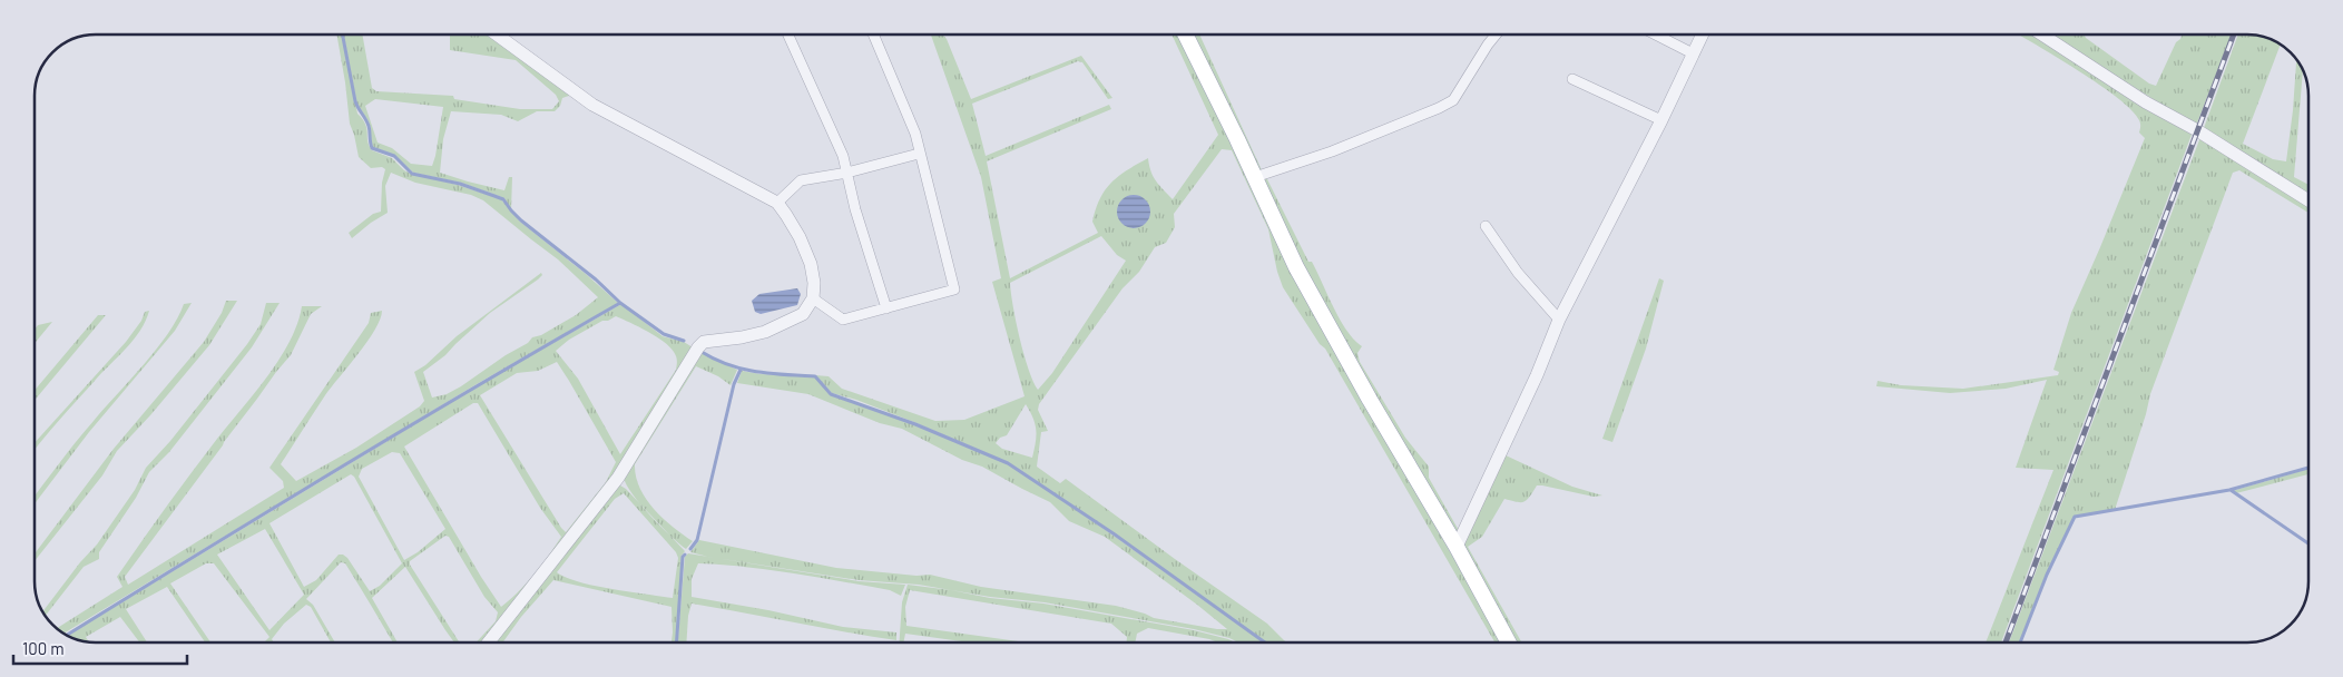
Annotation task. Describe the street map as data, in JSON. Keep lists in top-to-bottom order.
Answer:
{
  "scale_bar": "100 m"
}
